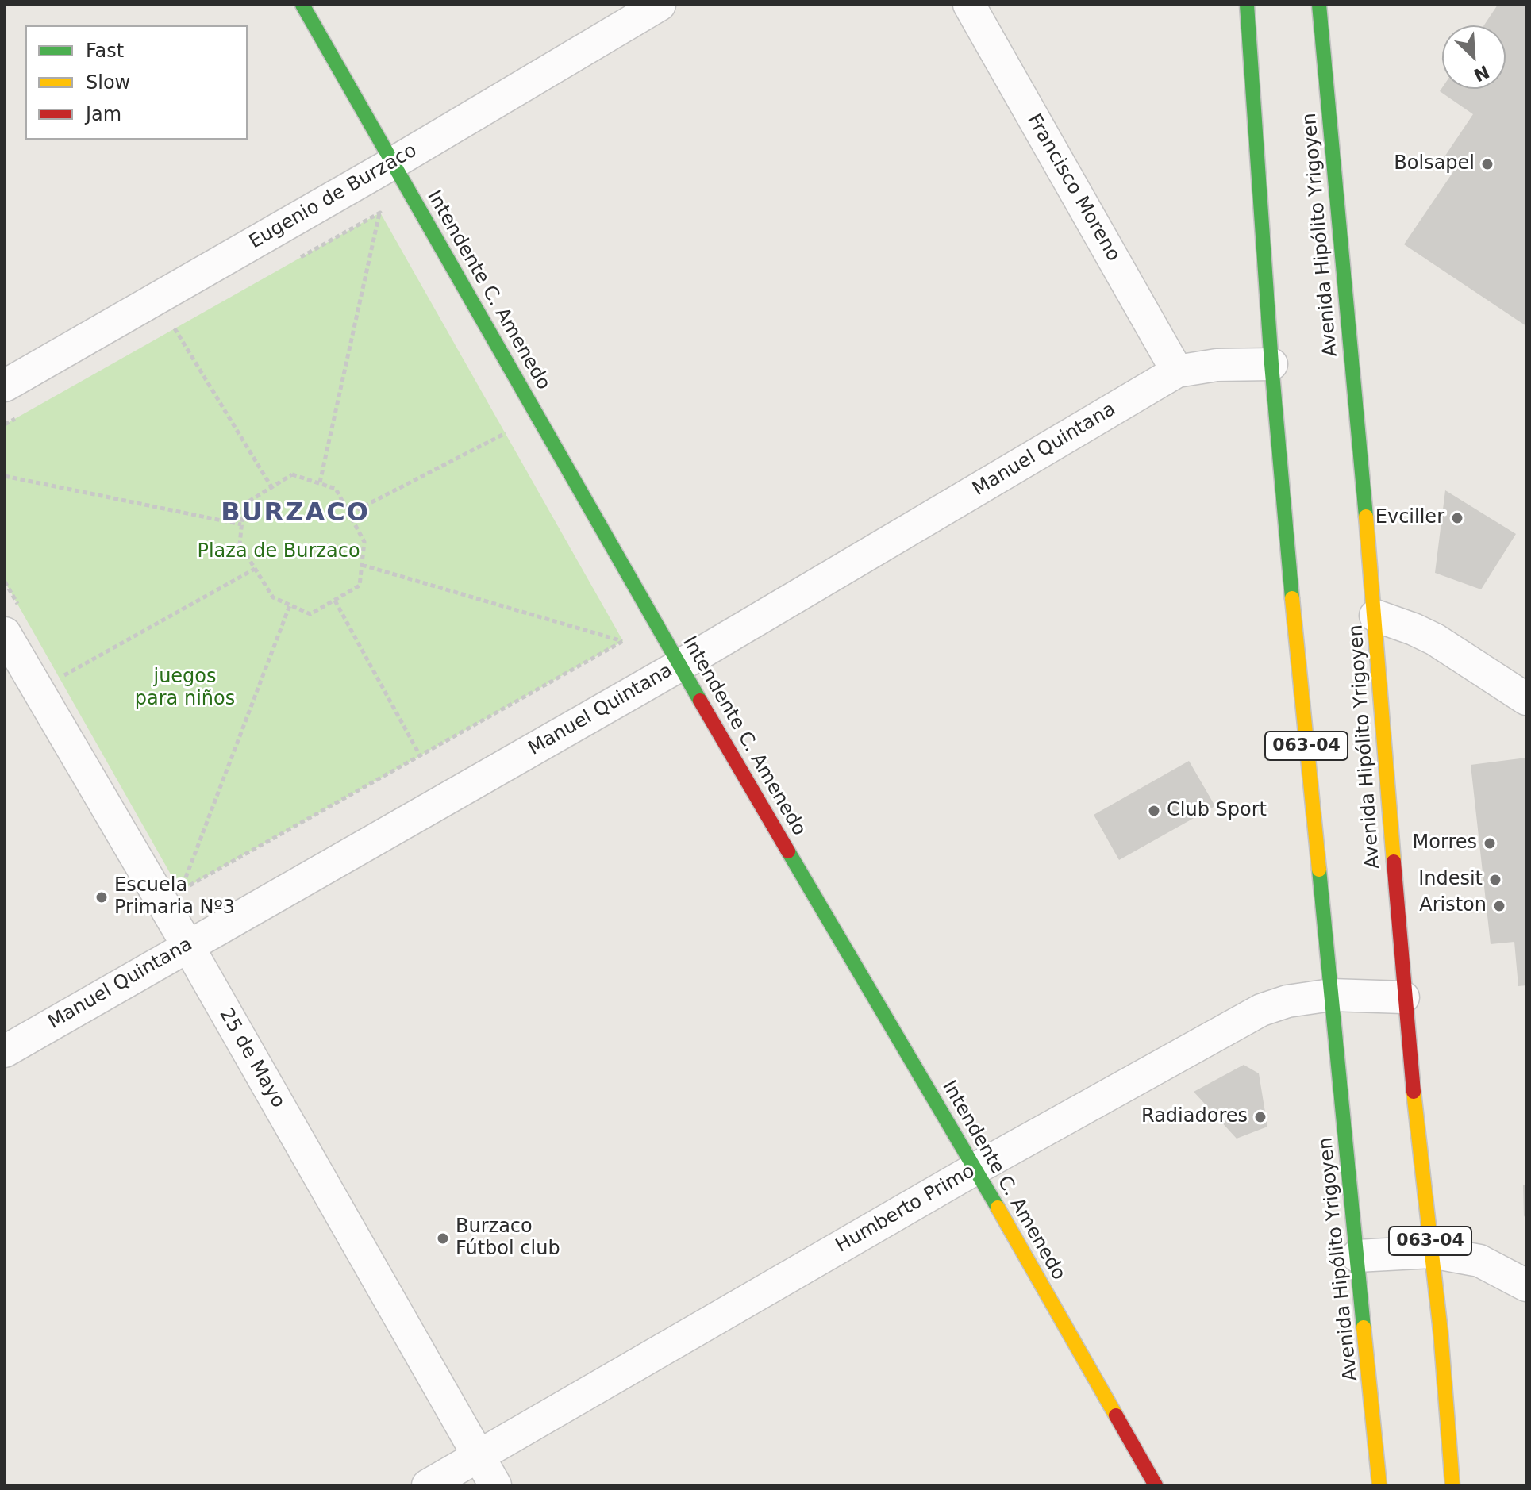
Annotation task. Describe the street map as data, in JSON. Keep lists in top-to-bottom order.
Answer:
{
  "streets": {
    "main road": ["Avenida Hipólito Yrigoyen", "Intendente C. Amenedo", "063-04"],
    "street": [
      "Francisco Moreno",
      "Eugenio de Burzaco",
      "Manuel Quintana",
      "25 de Mayo",
      "Humberto Primo"
    ]
  },
  "crossings": [
    ["Francisco Moreno", "Manuel Quintana"],
    ["Eugenio de Burzaco", "Intendente C. Amenedo"],
    ["Avenida Hipólito Yrigoyen", "Manuel Quintana"],
    ["Avenida Hipólito Yrigoyen", "Humberto Primo"],
    ["Intendente C. Amenedo", "Manuel Quintana"],
    ["Intendente C. Amenedo", "Humberto Primo"],
    ["Manuel Quintana", "25 de Mayo"],
    ["25 de Mayo", "Humberto Primo"]
  ],
  "districts": ["BURZACO"],
  "parks": ["Plaza de Burzaco", "juegos para niños"],
  "places": [
    "Bolsapel",
    "Evciller",
    "Club Sport",
    "Morres",
    "Indesit",
    "Escuela Primaria Nº3",
    "Ariston",
    "Radiadores",
    "Burzaco Fútbol club"
  ],
  "legend": ["Fast", "Slow", "Jam"],
  "north": "bottom right"
}
